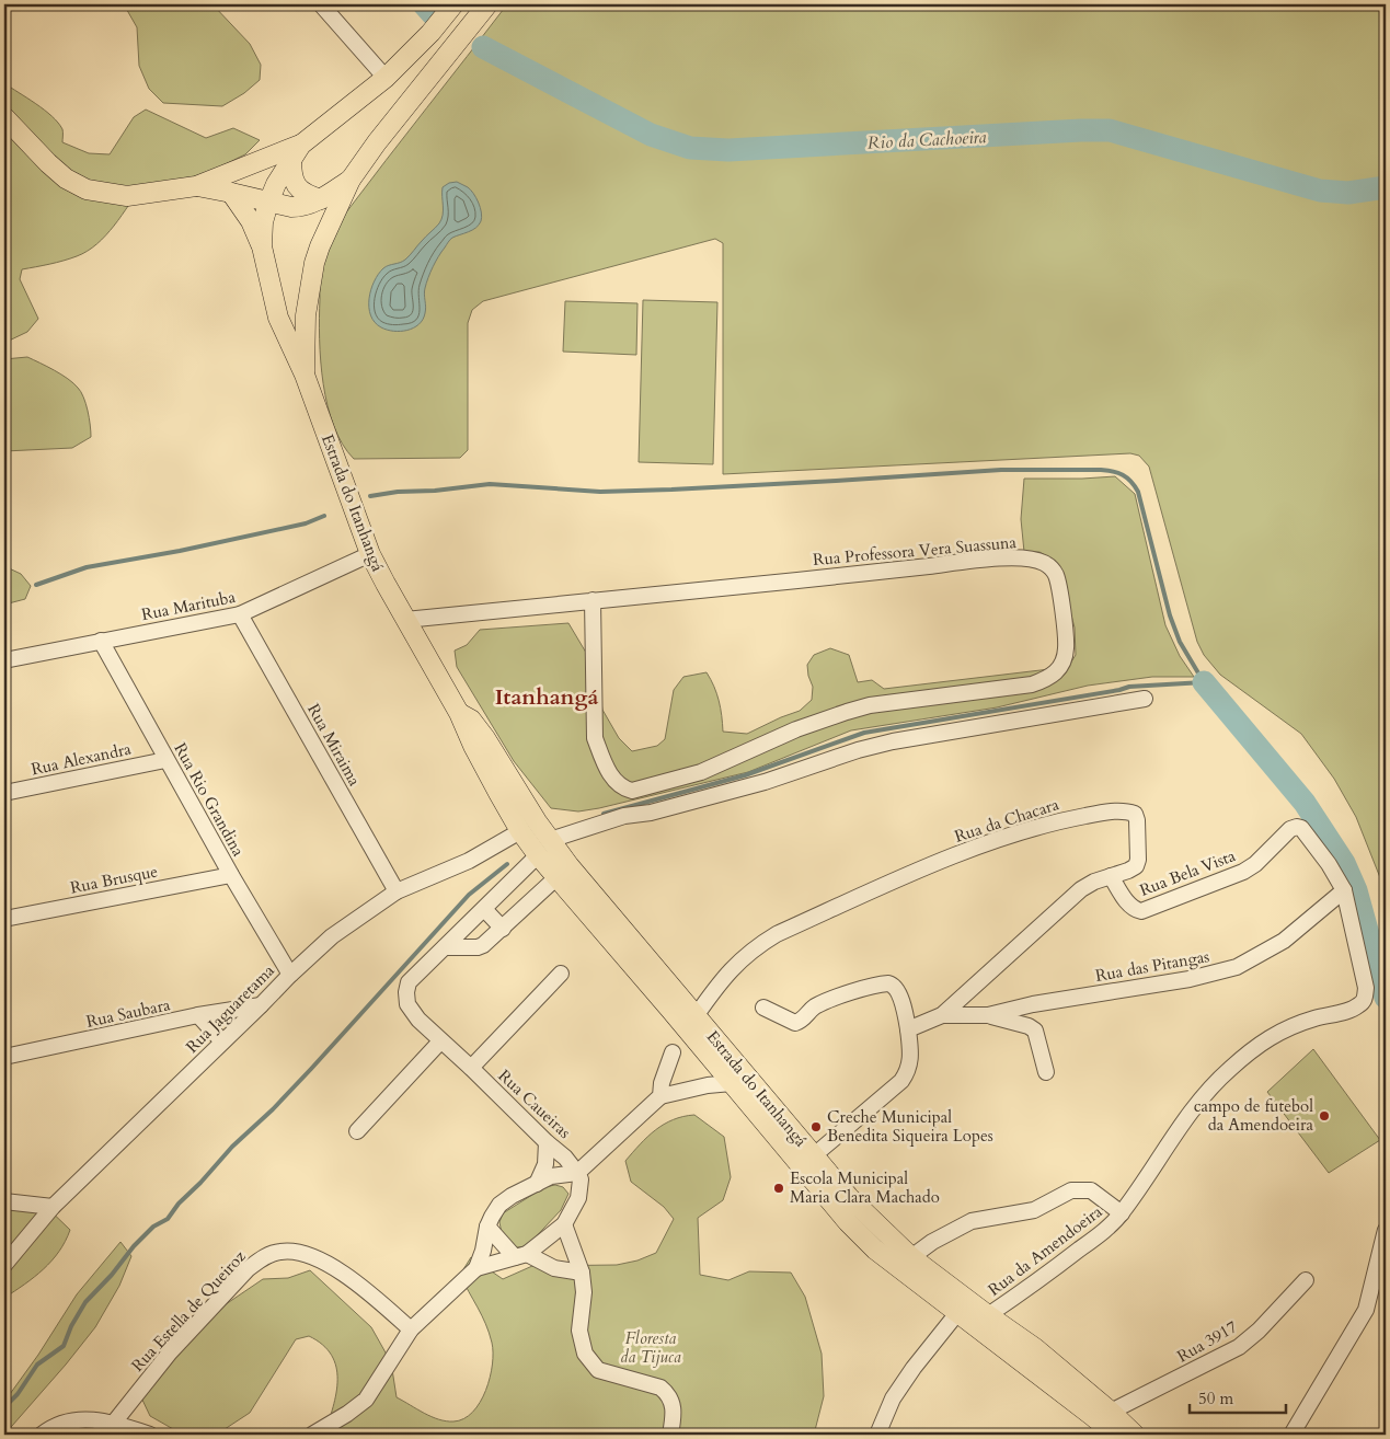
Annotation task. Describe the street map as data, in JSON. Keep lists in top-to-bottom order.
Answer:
{
  "streets": {
    "main road": ["Estrada do Itanhangá"],
    "street": [
      "Rua Professora Vera Suassuna",
      "Rua Marituba",
      "Rua Miraima",
      "Rua Alexandra",
      "Rua Rio Grandina",
      "Rua da Chacara",
      "Rua Bela Vista",
      "Rua Brusque",
      "Rua das Pitangas",
      "Rua Jaguaretama",
      "Rua Saubara",
      "Rua Caueiras",
      "Rua da Amendoeira",
      "Rua Estella de Queiroz",
      "Rua 3917"
    ]
  },
  "crossings": [
    ["Estrada do Itanhangá", "Rua Professora Vera Suassuna"],
    ["Estrada do Itanhangá", "Rua Marituba"],
    ["Estrada do Itanhangá", "Rua da Chacara"],
    ["Estrada do Itanhangá", "Rua Jaguaretama"],
    ["Estrada do Itanhangá", "Rua Caueiras"],
    ["Estrada do Itanhangá", "Rua da Amendoeira"],
    ["Estrada do Itanhangá", "Rua 3917"],
    ["Rua Marituba", "Rua Miraima"],
    ["Rua Marituba", "Rua Rio Grandina"],
    ["Rua Miraima", "Rua Jaguaretama"],
    ["Rua Alexandra", "Rua Rio Grandina"],
    ["Rua Rio Grandina", "Rua Brusque"],
    ["Rua Rio Grandina", "Rua Jaguaretama"],
    ["Rua da Chacara", "Rua Bela Vista"],
    ["Rua da Chacara", "Rua das Pitangas"],
    ["Rua Bela Vista", "Rua das Pitangas"],
    ["Rua Bela Vista", "Rua da Amendoeira"],
    ["Rua das Pitangas", "Rua da Amendoeira"],
    ["Rua Jaguaretama", "Rua Saubara"]
  ],
  "districts": ["Itanhangá"],
  "water": ["Rio da Cachoeira"],
  "parks": ["Floresta da Tijuca"],
  "places": ["campo de futebol da Amendoeira", "Creche Municipal Benedita Siqueira Lopes", "Escola Municipal Maria Clara Machado"],
  "scale_bar": "50 m"
}
